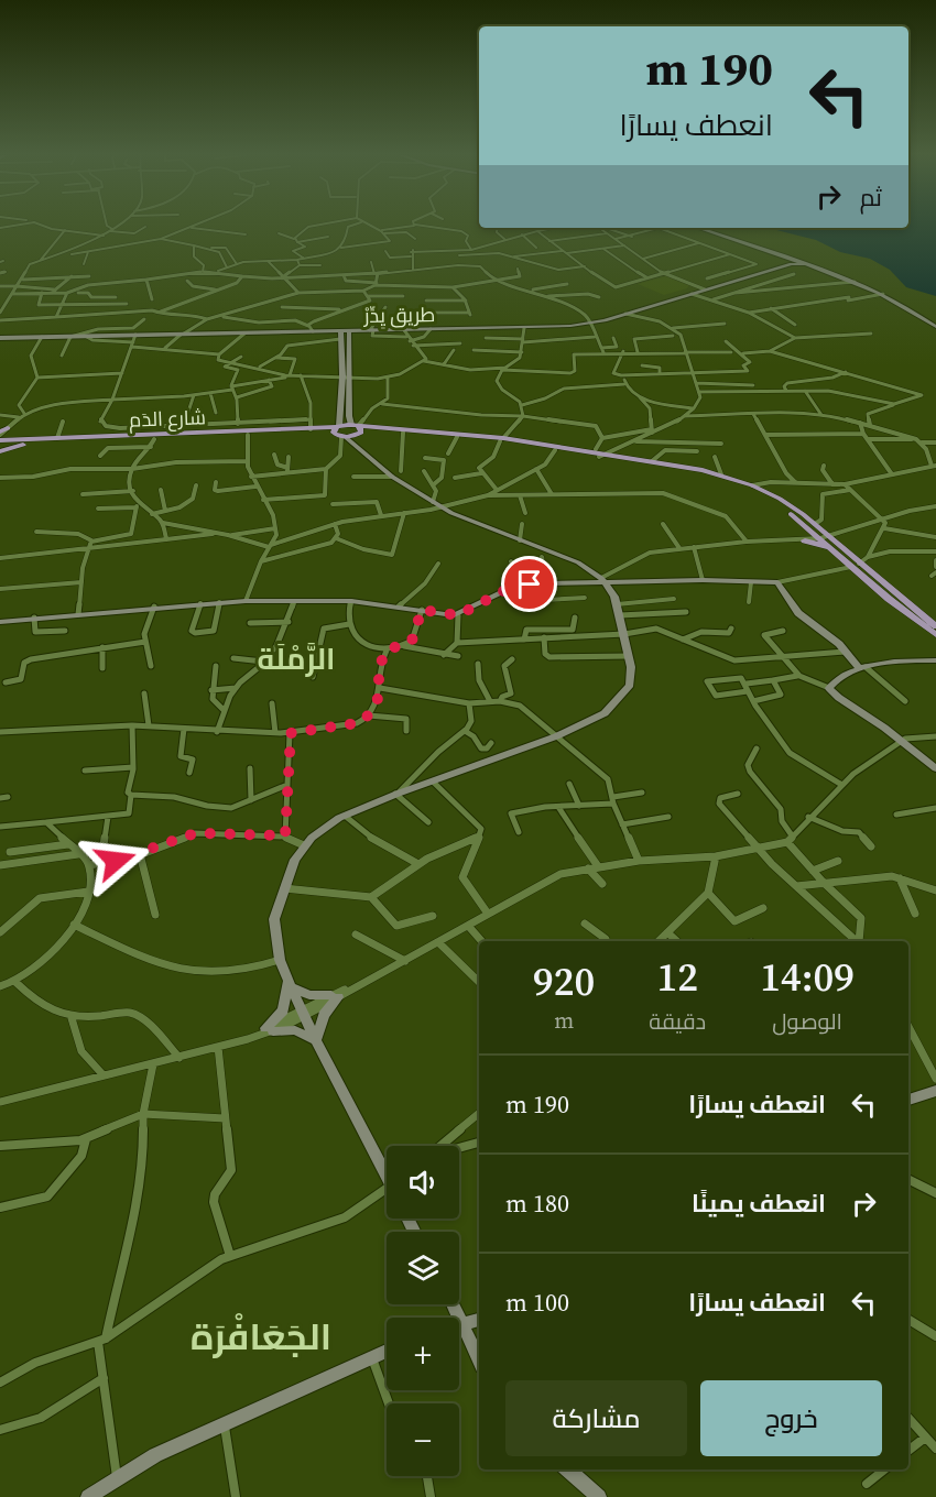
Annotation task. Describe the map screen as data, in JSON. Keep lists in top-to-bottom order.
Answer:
{
  "streets": {
    "main road": ["شارع الدَم"],
    "street": ["طريق يِدِّرْ"]
  },
  "districts": ["الرَّمْلَة", "الجَعَافْرَة"],
  "page": {
    "turn": ["190 m", "انعطف يسارًا"],
    "then": "ثم",
    "eta": [
      "14:09",
      "الوصول",
      "12",
      "دقيقة",
      "920",
      "m"
    ],
    "list": [
      {
        "name": "انعطف يسارًا",
        "value": "190 m"
      },
      {
        "name": "انعطف يمينًا",
        "value": "180 m"
      },
      {
        "name": "انعطف يسارًا",
        "value": "100 m"
      }
    ],
    "map_buttons": ["+", "−"],
    "buttons": ["خروج", "مشاركة"]
  }
}
